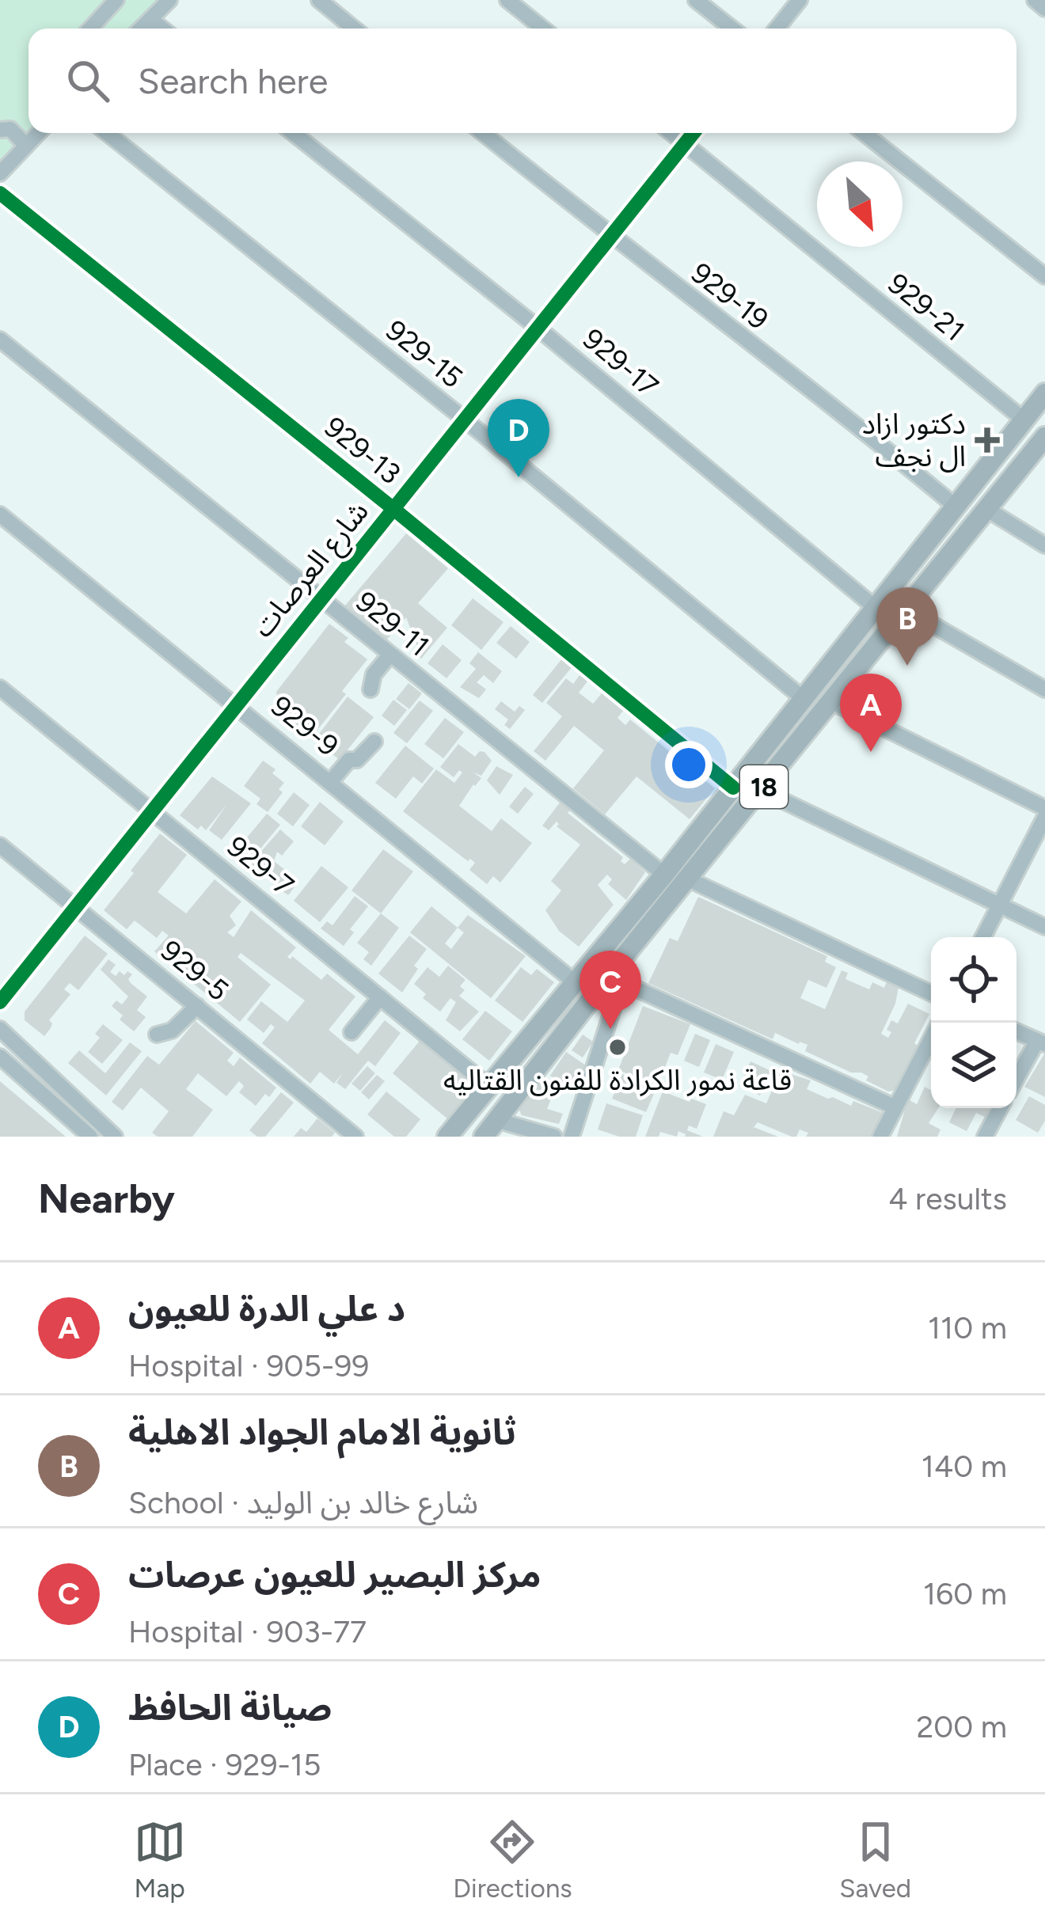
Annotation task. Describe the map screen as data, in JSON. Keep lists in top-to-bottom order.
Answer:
{
  "streets": {
    "main road": ["18"],
    "street": [
      "929-19",
      "929-21",
      "929-15",
      "929-17",
      "929-13",
      "شارع العرصات",
      "929-11",
      "929-9",
      "929-7",
      "929-5"
    ]
  },
  "crossings": [
    ["929-19", "شارع العرصات"],
    ["929-19", "18"],
    ["929-21", "شارع العرصات"],
    ["929-21", "18"],
    ["929-15", "شارع العرصات"],
    ["929-15", "18"],
    ["929-17", "شارع العرصات"],
    ["929-17", "18"],
    ["929-13", "شارع العرصات"],
    ["929-13", "18"],
    ["شارع العرصات", "929-11"],
    ["شارع العرصات", "929-9"],
    ["شارع العرصات", "929-7"],
    ["شارع العرصات", "929-5"],
    ["929-11", "18"],
    ["929-9", "18"],
    ["18", "929-7"]
  ],
  "places": {
    "health": ["دكتور ازاد ال نجف"],
    "other": ["قاعة نمور الكرادة للفنون القتاليه"]
  },
  "north": "bottom right",
  "page": {
    "search": "Search here",
    "pins": [
      "D",
      "B",
      "A",
      "C"
    ],
    "heading": ["Nearby", "4 results"],
    "list": [
      {
        "mark": "A",
        "name": "د علي الدرة للعيون",
        "note": "Hospital · 905-99",
        "value": "110 m"
      },
      {
        "mark": "B",
        "name": "ثانوية الامام الجواد الاهلية",
        "note": "School · شارع خالد بن الوليد",
        "value": "140 m"
      },
      {
        "mark": "C",
        "name": "مركز البصير للعيون عرصات",
        "note": "Hospital · 903-77",
        "value": "160 m"
      },
      {
        "mark": "D",
        "name": "صيانة الحافظ",
        "note": "Place · 929-15",
        "value": "200 m"
      }
    ],
    "nav": ["Map", "Directions", "Saved"]
  }
}
